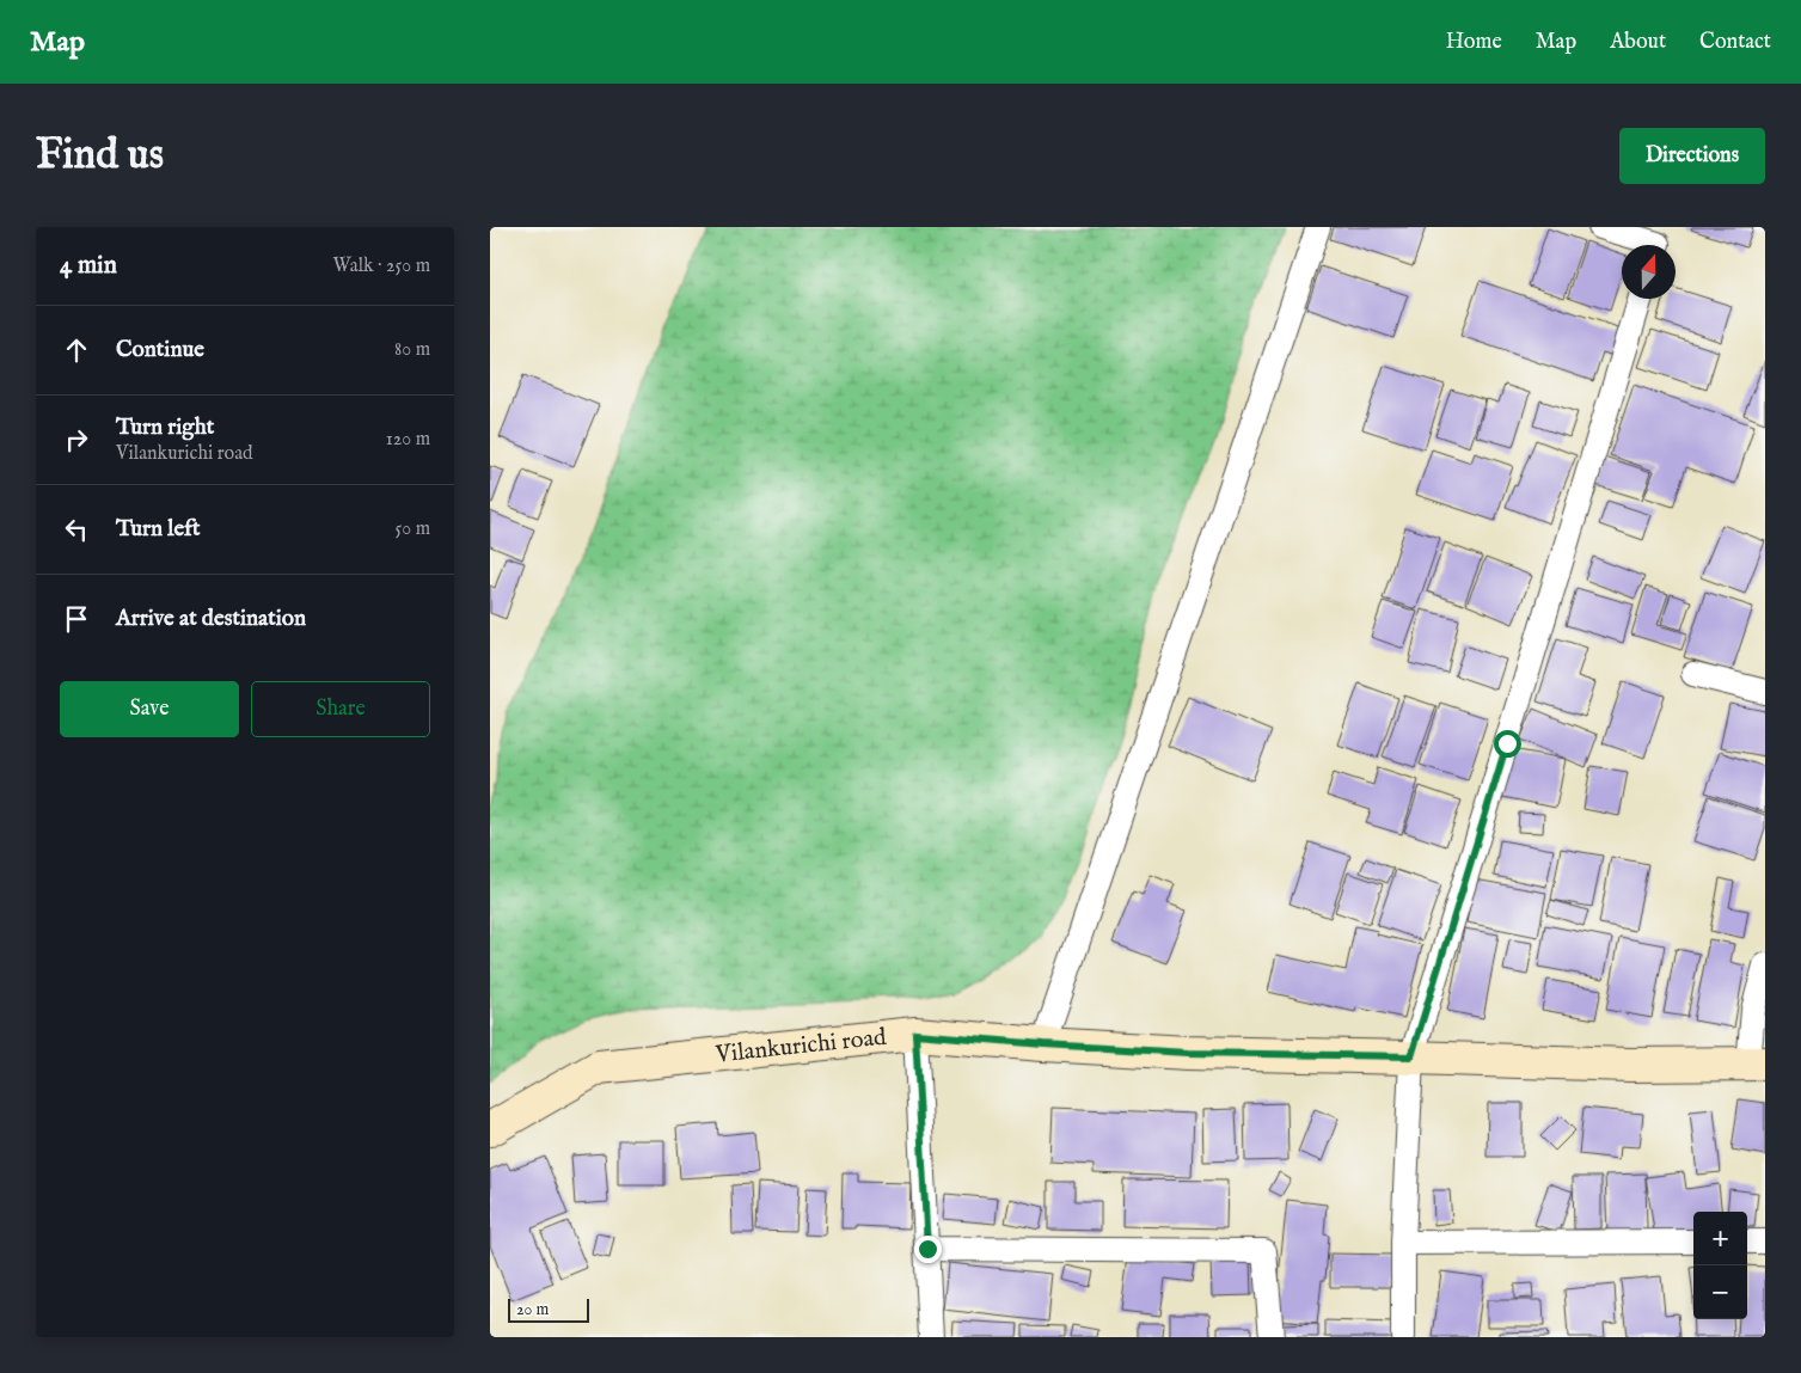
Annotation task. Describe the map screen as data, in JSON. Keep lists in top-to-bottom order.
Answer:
{
  "streets": {
    "main road": ["Vilankurichi road"]
  },
  "scale_bar": "20 m",
  "north": "top",
  "page": {
    "header": "Map",
    "nav": [
      "Home",
      "Map",
      "About",
      "Contact"
    ],
    "buttons": [
      "Directions",
      ["Save", "Share"]
    ],
    "title": "Find us",
    "heading": ["4 min", "Walk · 250 m"],
    "list": [
      ["Continue", "80 m"],
      ["Turn right", "Vilankurichi road", "120 m"],
      ["Turn left", "50 m"],
      "Arrive at destination"
    ],
    "map_buttons": ["+", "−"],
    "scale": "20 m"
  }
}
